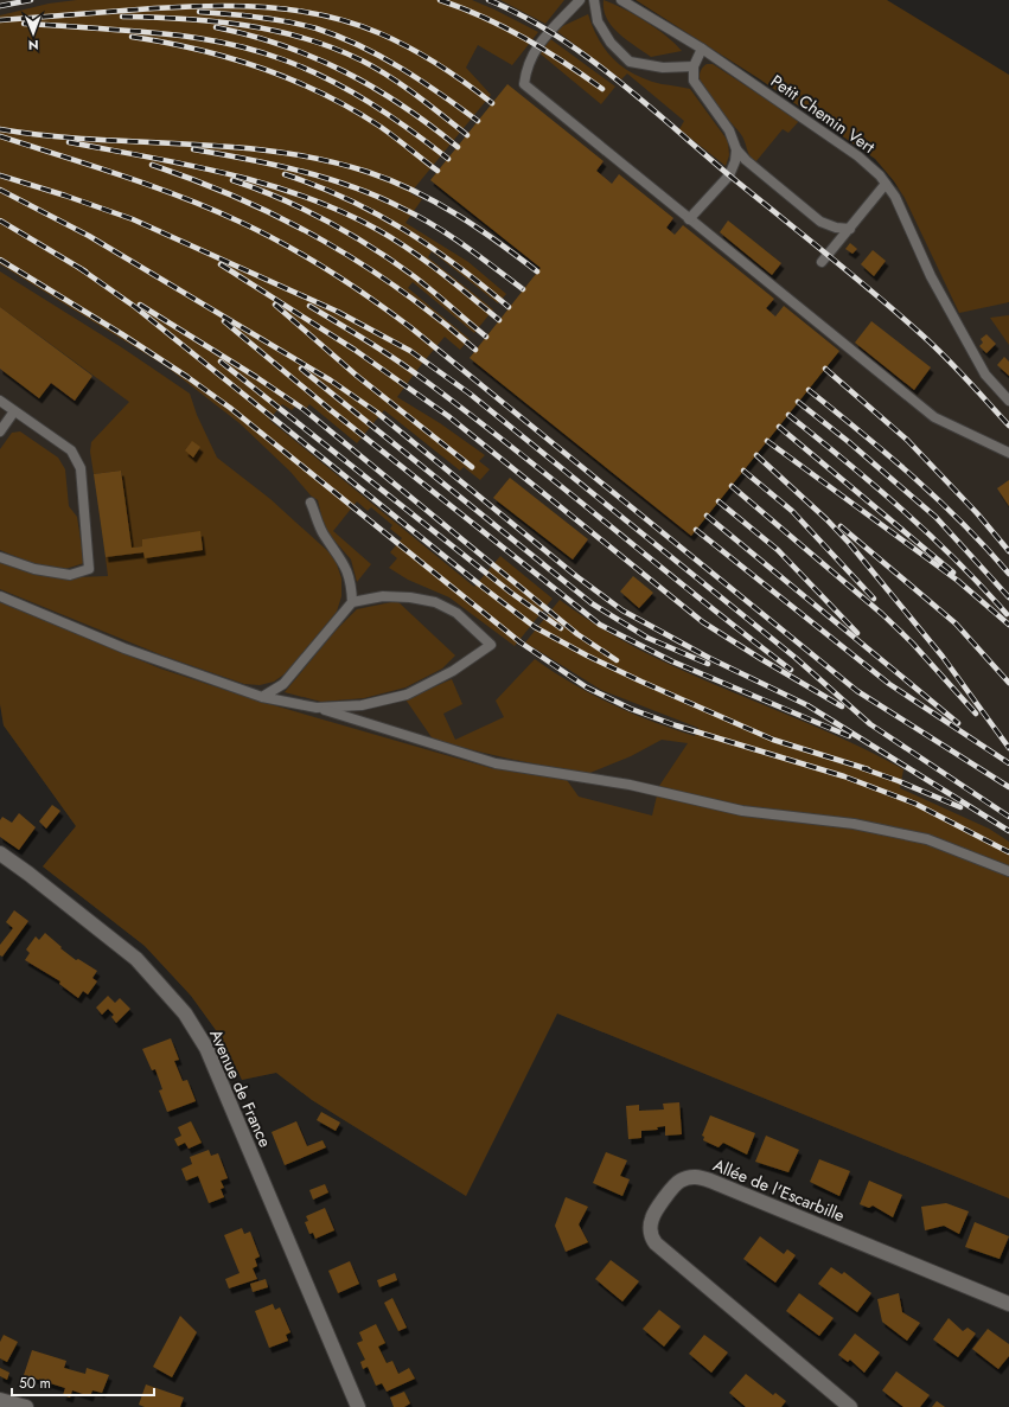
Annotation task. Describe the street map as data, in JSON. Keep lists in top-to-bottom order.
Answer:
{
  "streets": {
    "street": ["Avenue de France", "Allée de l'Escarbille"],
    "lane": ["Petit Chemin Vert"]
  },
  "scale_bar": "50 m",
  "north": "bottom"
}
